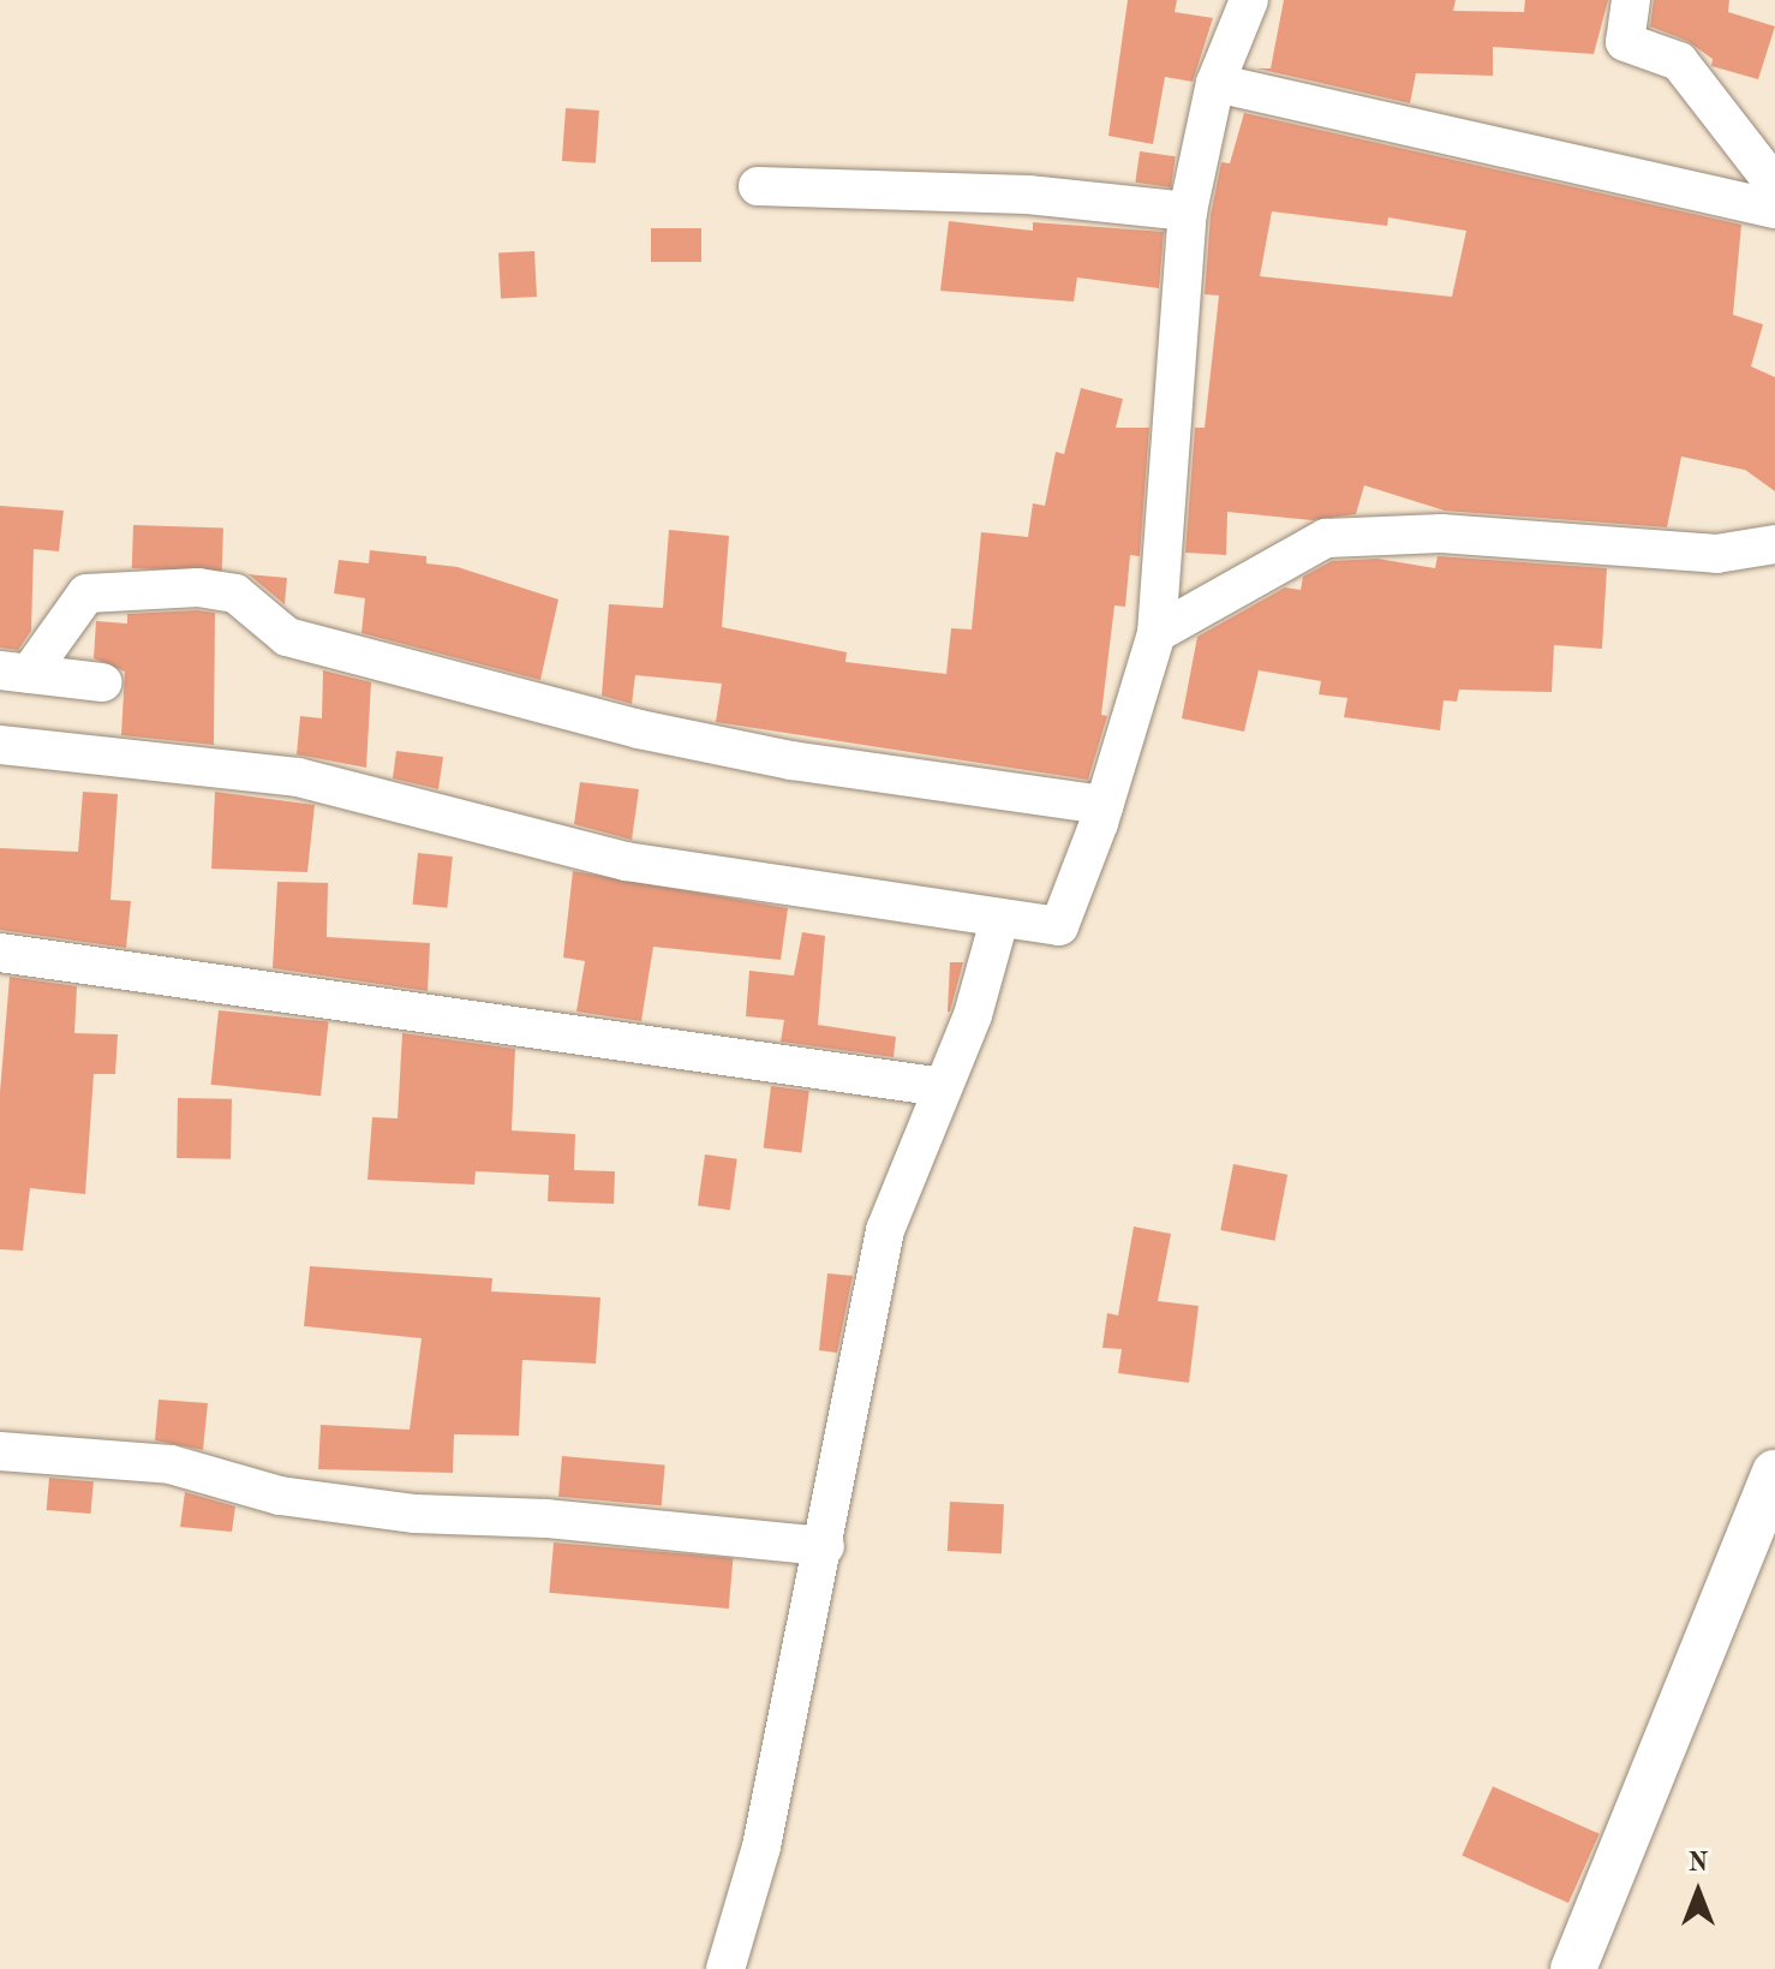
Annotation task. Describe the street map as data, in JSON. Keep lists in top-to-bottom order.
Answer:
{
  "north": "top"
}
